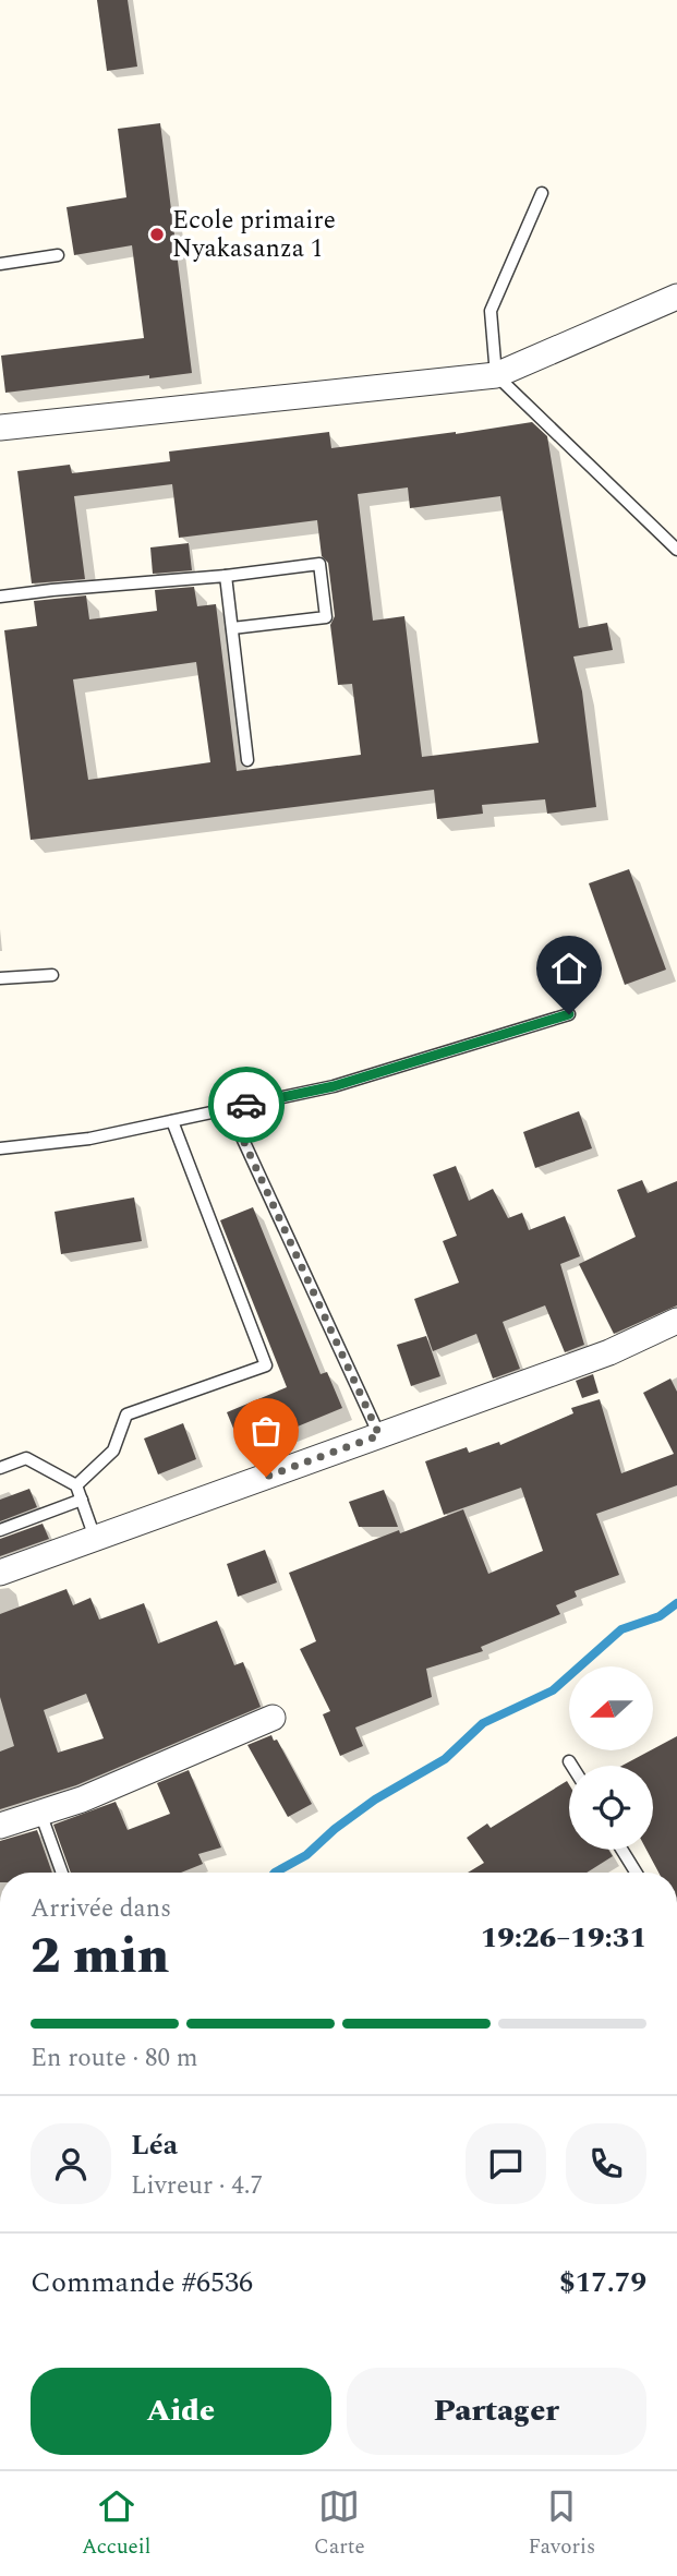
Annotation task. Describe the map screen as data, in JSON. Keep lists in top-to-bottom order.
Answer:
{
  "places": ["Ecole primaire Nyakasanza 1"],
  "north": "left",
  "page": {
    "heading": ["2 min", "Arrivée dans", "19:26–19:31"],
    "panel": [
      "Léa",
      "Livreur · 4.7",
      "Commande #6536",
      "$17.79"
    ],
    "bar": "En route · 80 m",
    "buttons": ["Aide", "Partager"],
    "tabs": ["Accueil", "Carte", "Favoris"]
  }
}
